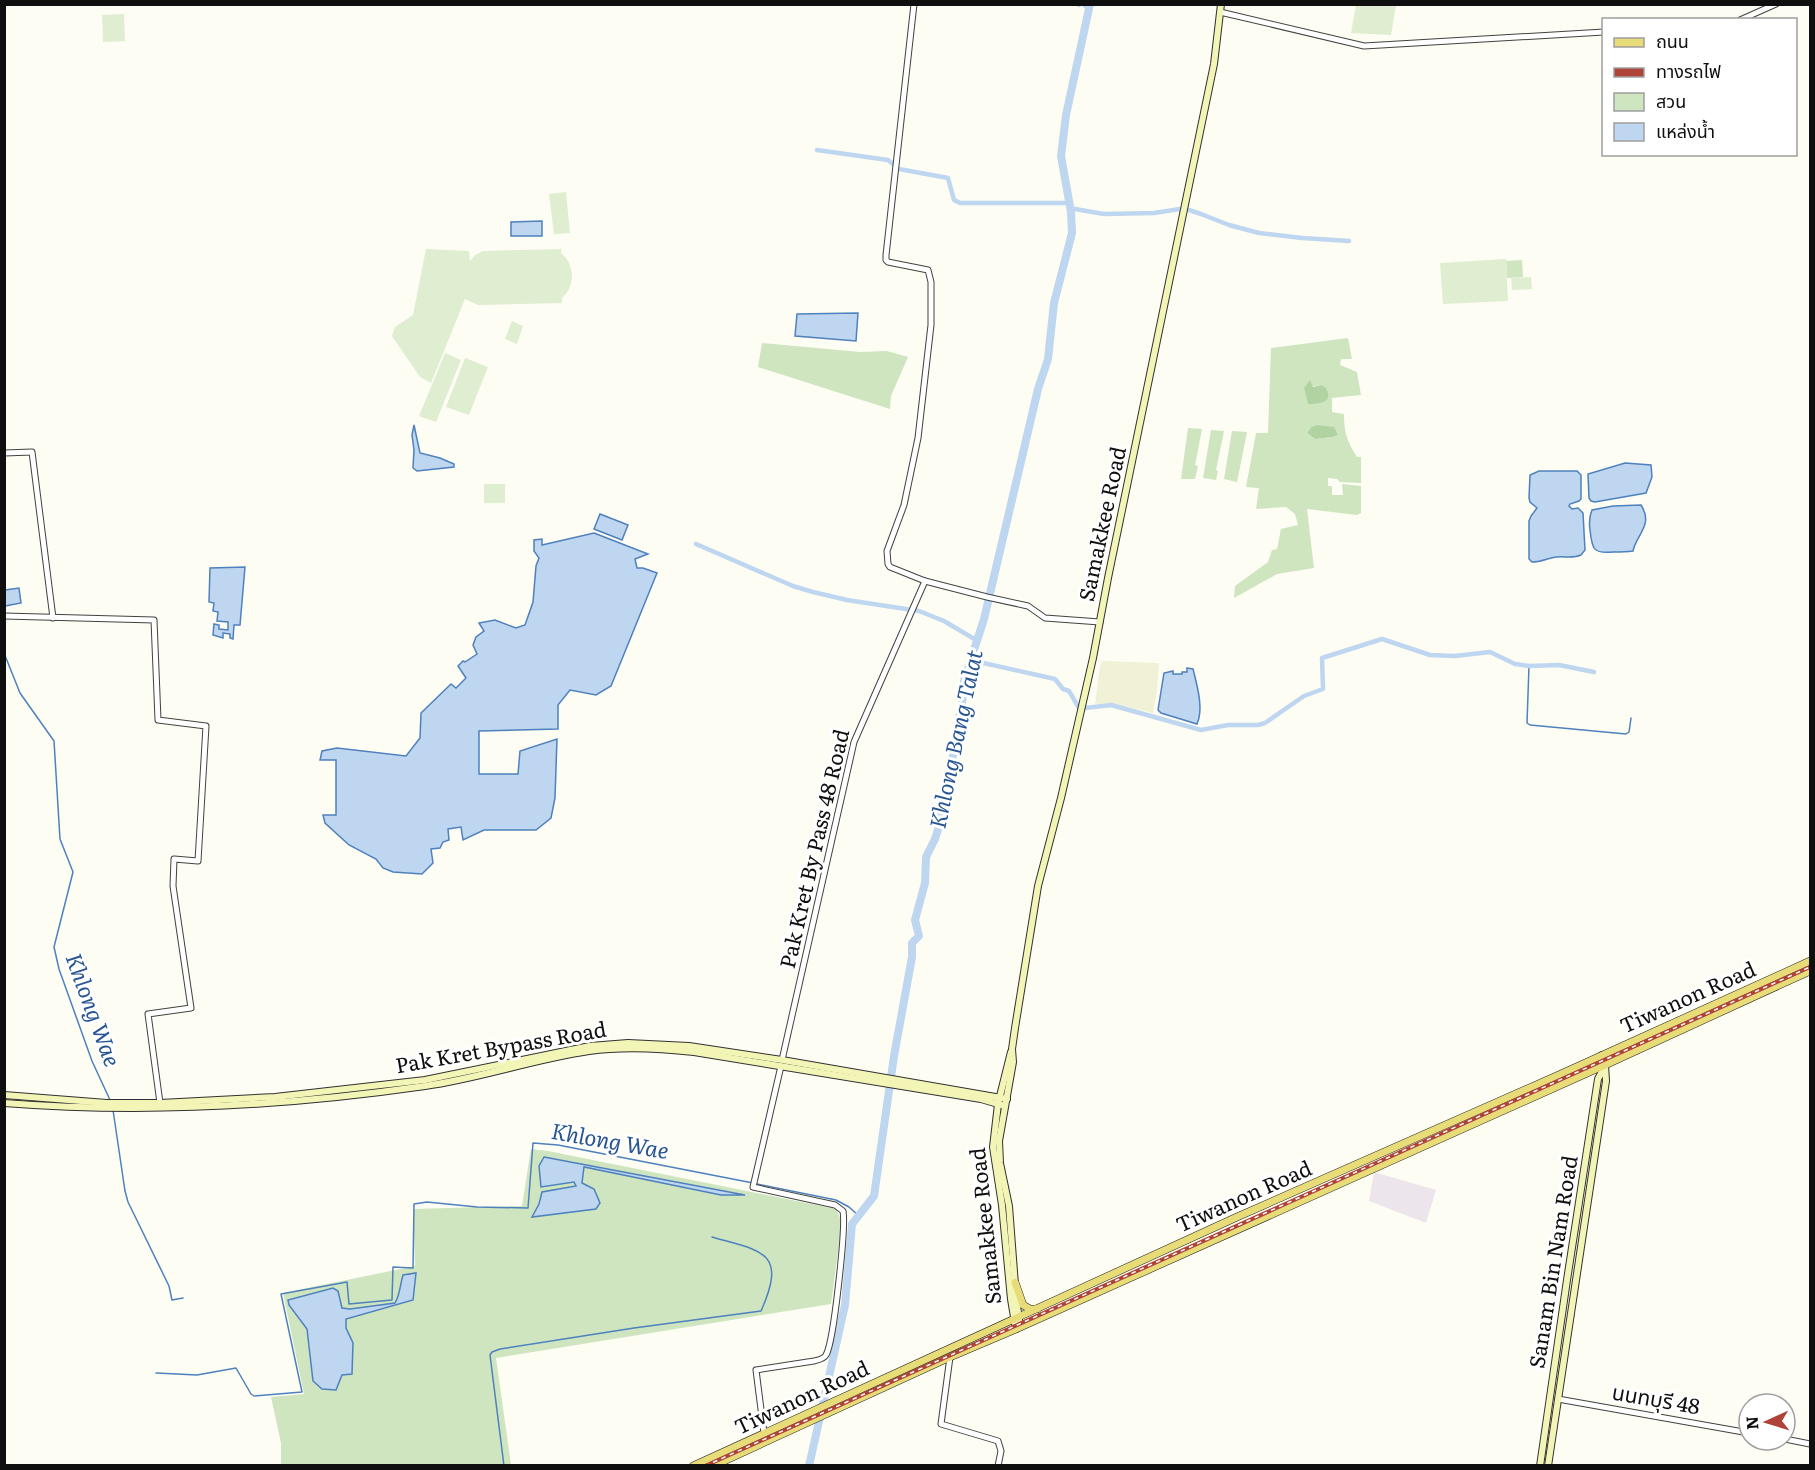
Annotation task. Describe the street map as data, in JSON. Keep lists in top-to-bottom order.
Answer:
{
  "streets": {
    "main road": [
      "Samakkee Road",
      "Tiwanon Road",
      "Pak Kret Bypass Road",
      "Sanam Bin Nam Road"
    ],
    "street": ["Pak Kret By Pass 48 Road", "นนทบุรี 48"]
  },
  "crossings": [
    ["Samakkee Road", "Tiwanon Road"],
    ["Samakkee Road", "Pak Kret Bypass Road"],
    ["Pak Kret By Pass 48 Road", "Tiwanon Road"],
    ["Pak Kret By Pass 48 Road", "Pak Kret Bypass Road"],
    ["Tiwanon Road", "Sanam Bin Nam Road"],
    ["Sanam Bin Nam Road", "นนทบุรี 48"]
  ],
  "water": ["Khlong Bang Talat", "Khlong Wae"],
  "legend": [
    "ถนน",
    "ทางรถไฟ",
    "สวน",
    "แหล่งน้ำ"
  ],
  "north": "left"
}
